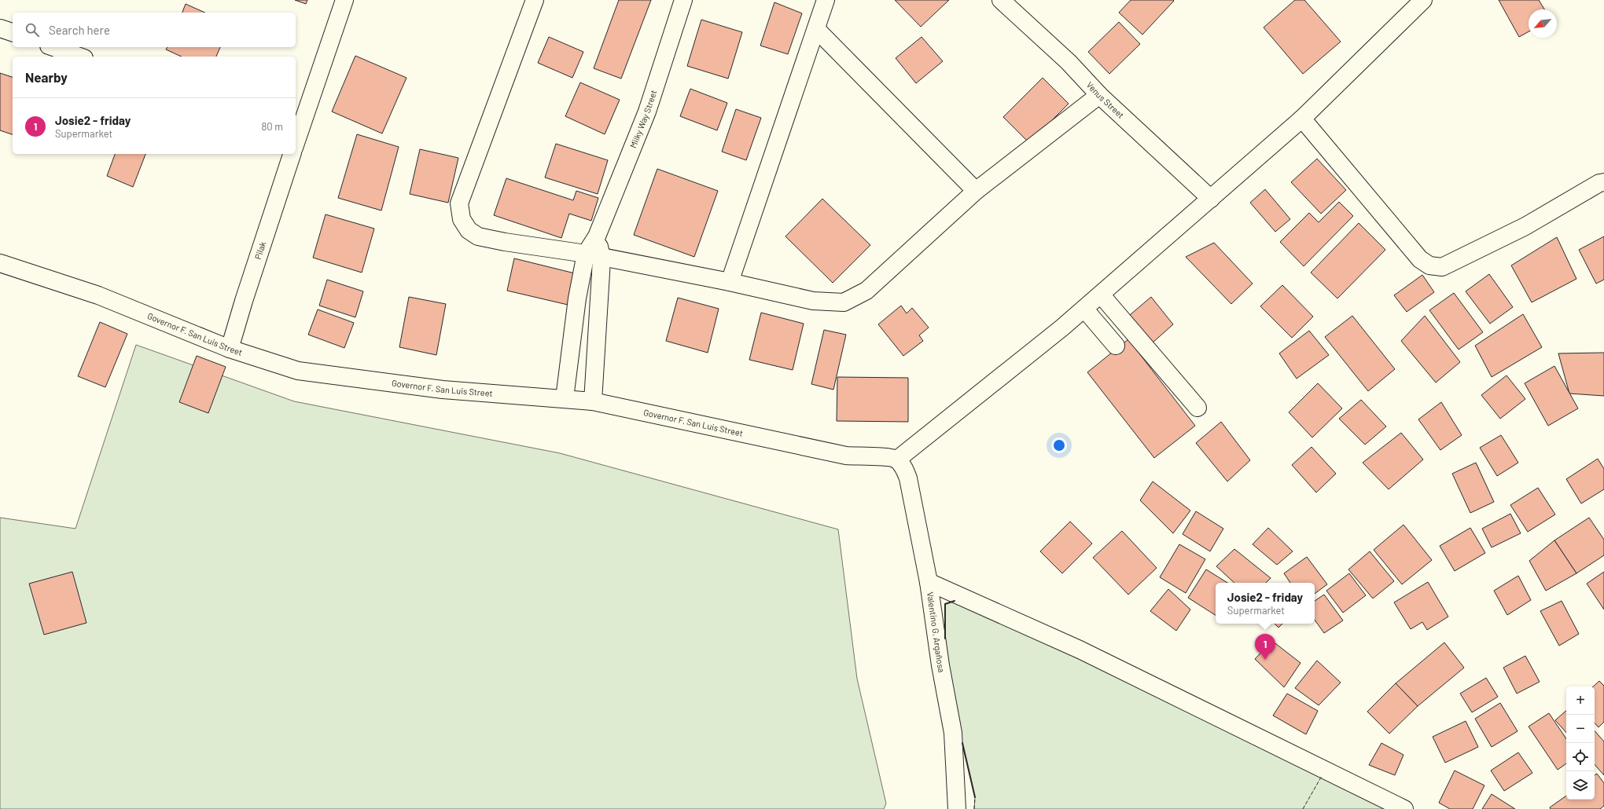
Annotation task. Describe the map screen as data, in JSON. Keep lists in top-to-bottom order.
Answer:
{
  "streets": {
    "street": [
      "Venus Street",
      "Milky Way Street",
      "Pilak",
      "Governor F. San Luis Street",
      "Valentino G. Argañosa"
    ]
  },
  "crossings": [
    ["Pilak", "Governor F. San Luis Street"],
    ["Governor F. San Luis Street", "Valentino G. Argañosa"]
  ],
  "north": "bottom left",
  "page": {
    "search": "Search here",
    "heading": "Nearby",
    "list": [
      {
        "mark": "1",
        "name": "Josie2 - friday",
        "note": "Supermarket",
        "value": "80 m"
      }
    ],
    "popup": ["Josie2 - friday", "Supermarket"],
    "pins": "1",
    "map_buttons": ["+", "−"]
  }
}
